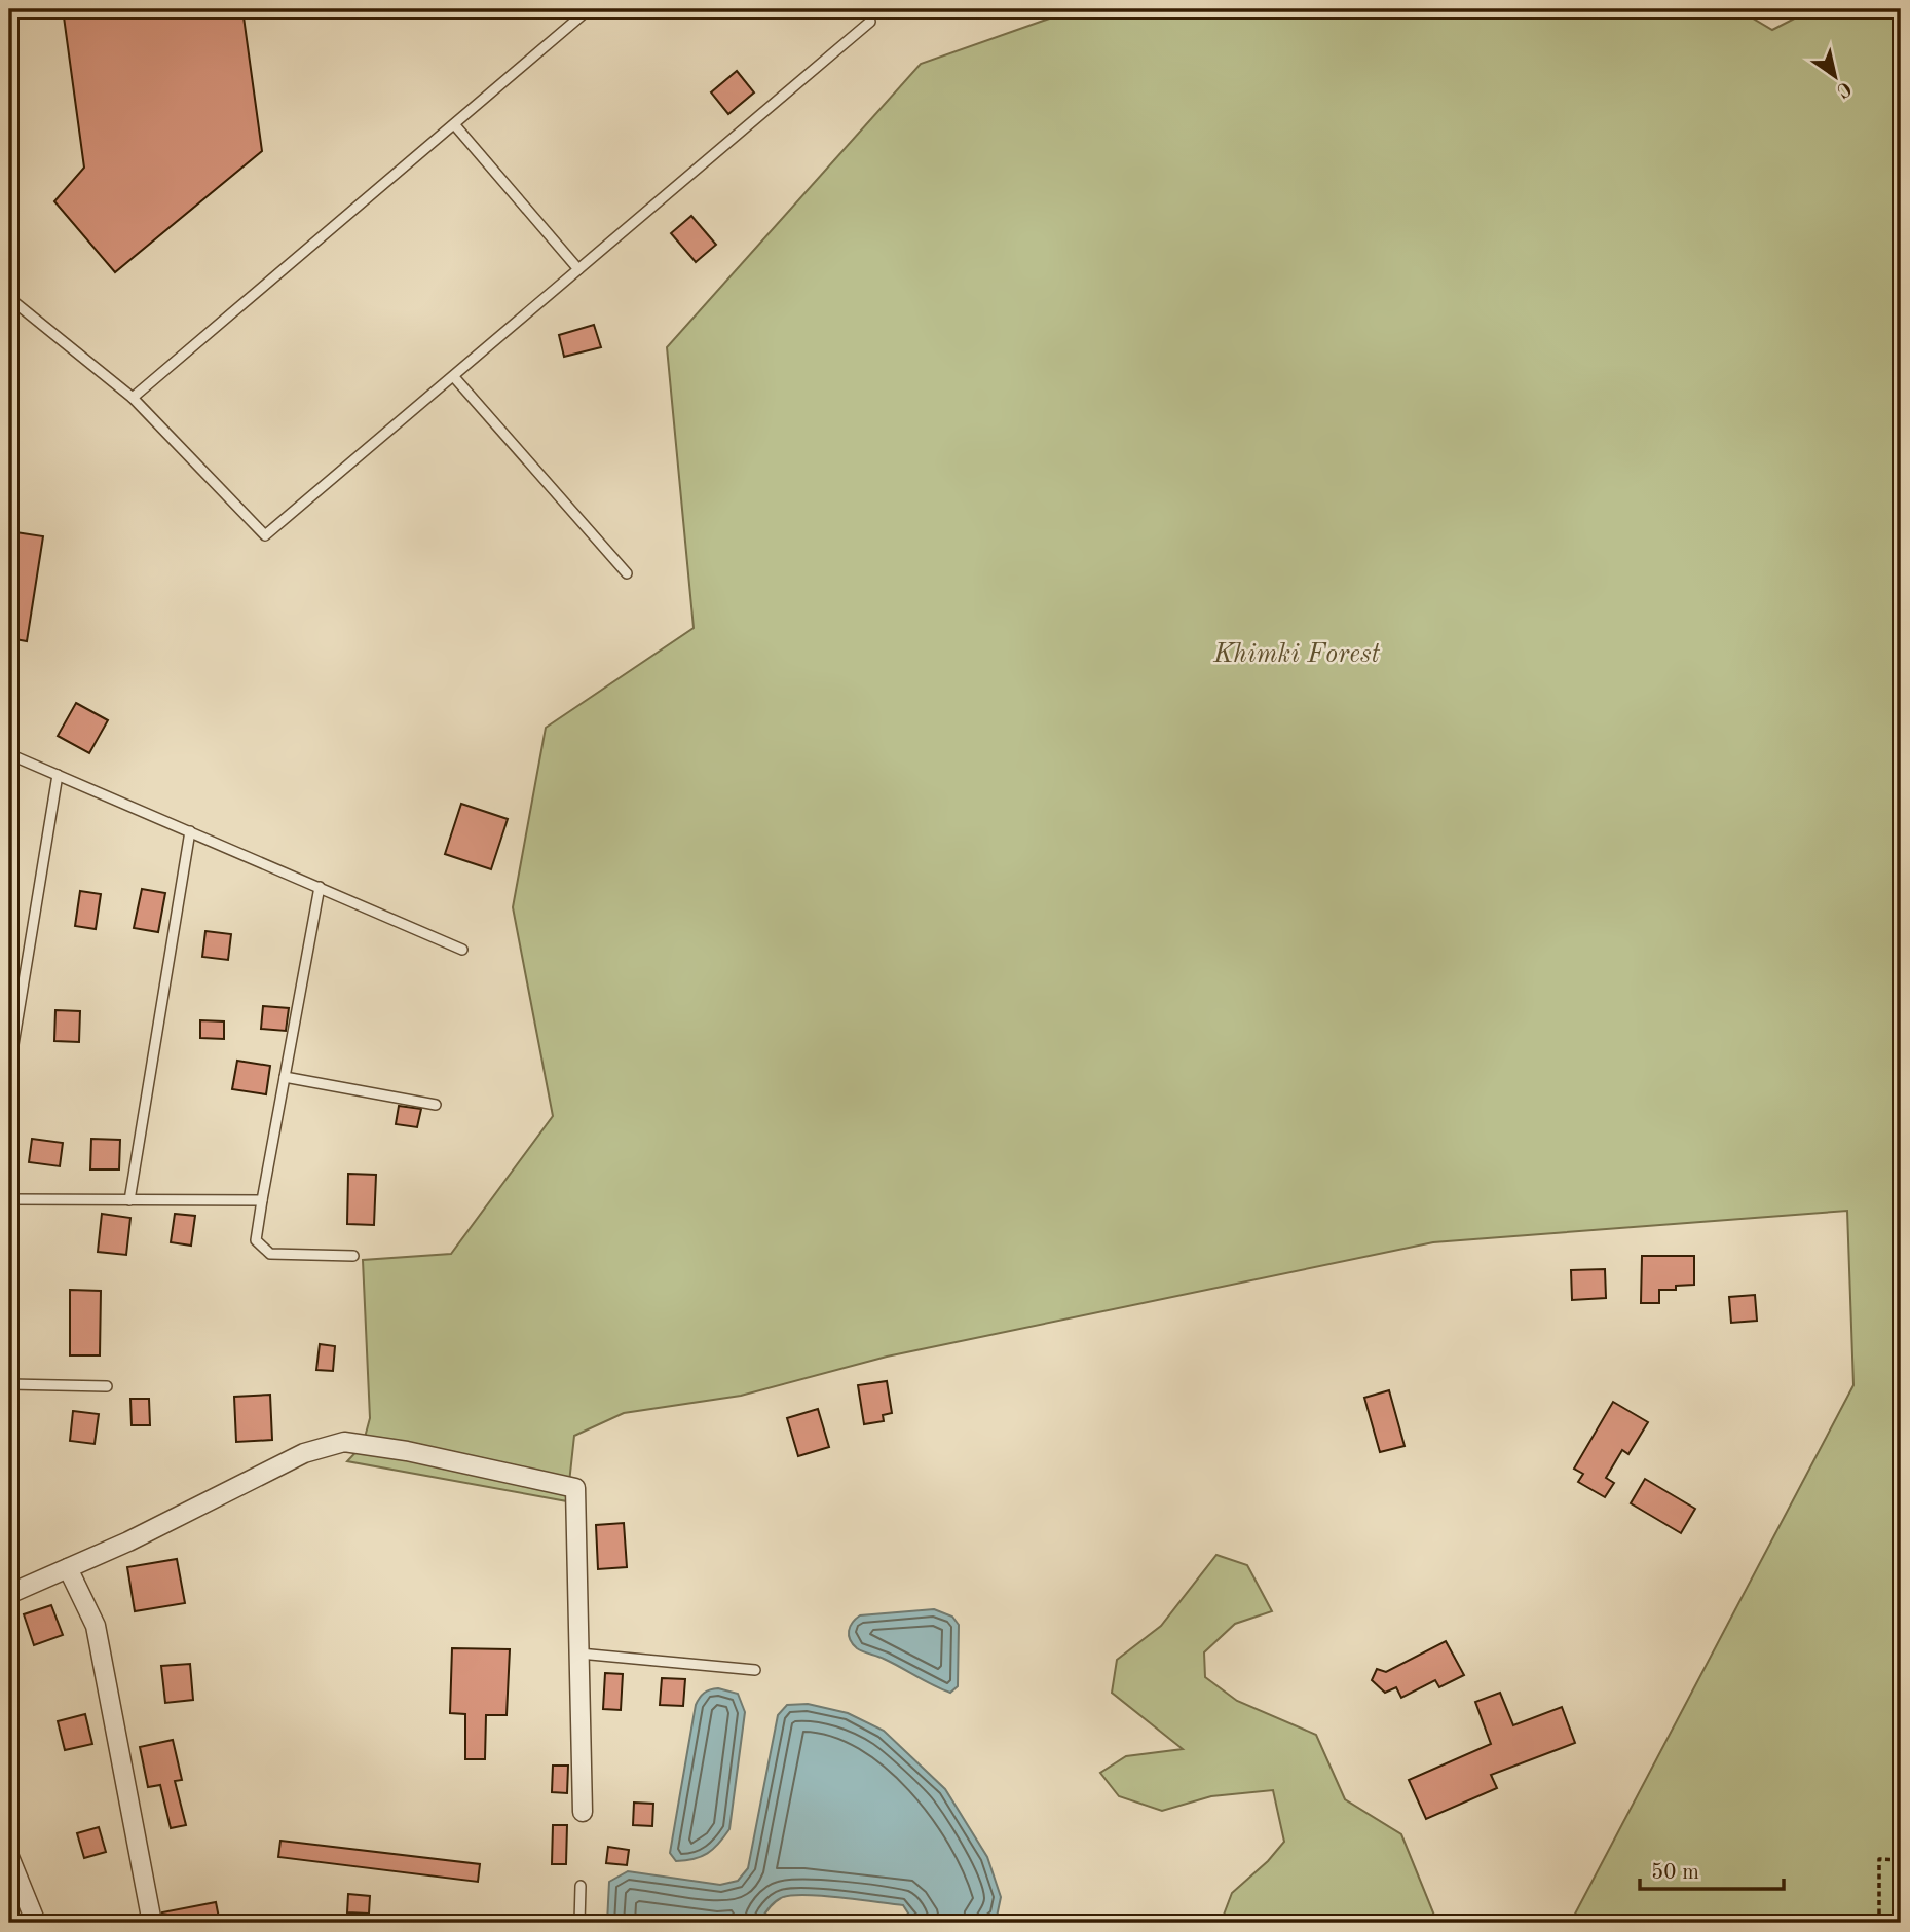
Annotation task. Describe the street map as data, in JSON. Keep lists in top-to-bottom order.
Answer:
{
  "parks": ["Khimki Forest"],
  "scale_bar": "50 m",
  "north": "bottom right"
}
